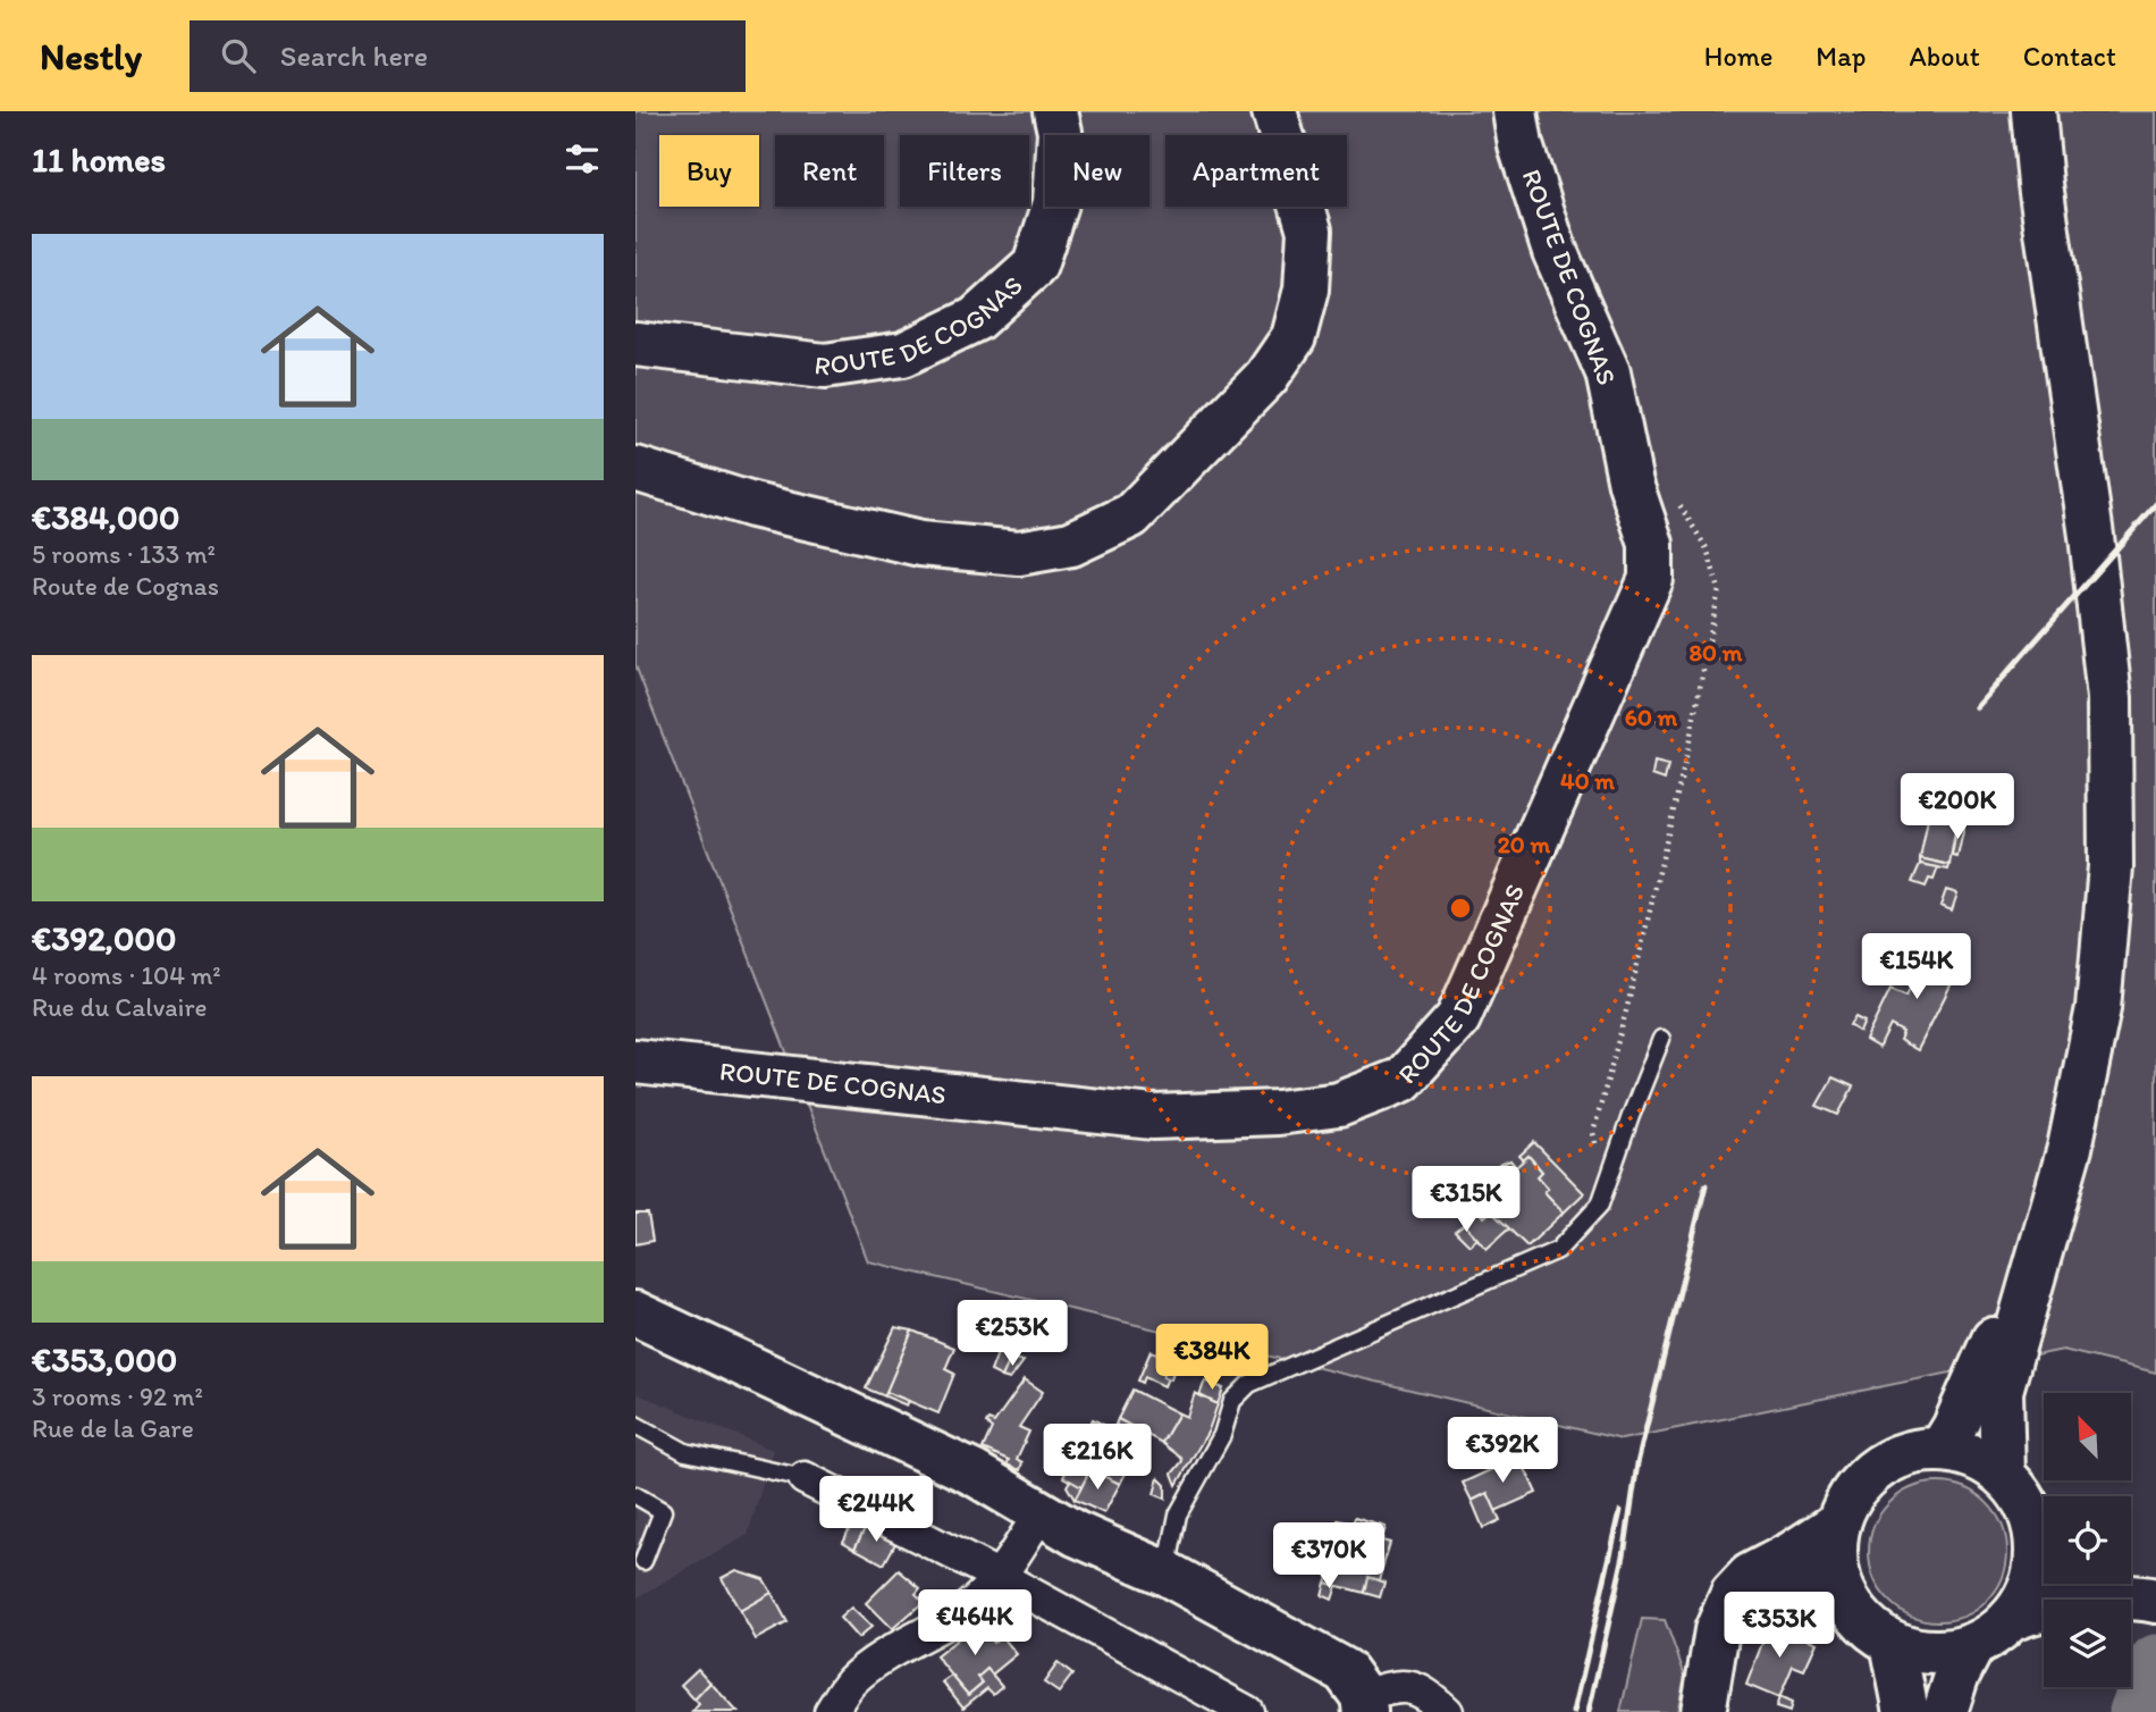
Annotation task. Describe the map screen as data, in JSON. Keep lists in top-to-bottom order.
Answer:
{
  "streets": {
    "street": ["ROUTE DE COGNAS"]
  },
  "north": "top left",
  "page": {
    "header": "Nestly",
    "search": "Search here",
    "nav": [
      "Home",
      "Map",
      "About",
      "Contact"
    ],
    "heading": "11 homes",
    "chip": [
      "Buy",
      "Rent",
      "Filters",
      "New",
      "Apartment"
    ],
    "list": [
      {
        "name": "€384,000",
        "note": "5 rooms · 133 m² · Route de Cognas"
      },
      {
        "name": "€392,000",
        "note": "4 rooms · 104 m² · Rue du Calvaire"
      },
      {
        "name": "€353,000",
        "note": "3 rooms · 92 m² · Rue de la Gare"
      }
    ],
    "price": [
      "€200K",
      "€154K",
      "€315K",
      "€253K",
      "€384K",
      "€392K",
      "€216K",
      "€244K",
      "€370K",
      "€464K",
      "€353K"
    ]
  },
  "rings": [
    "80 m",
    "60 m",
    "40 m",
    "20 m"
  ]
}
